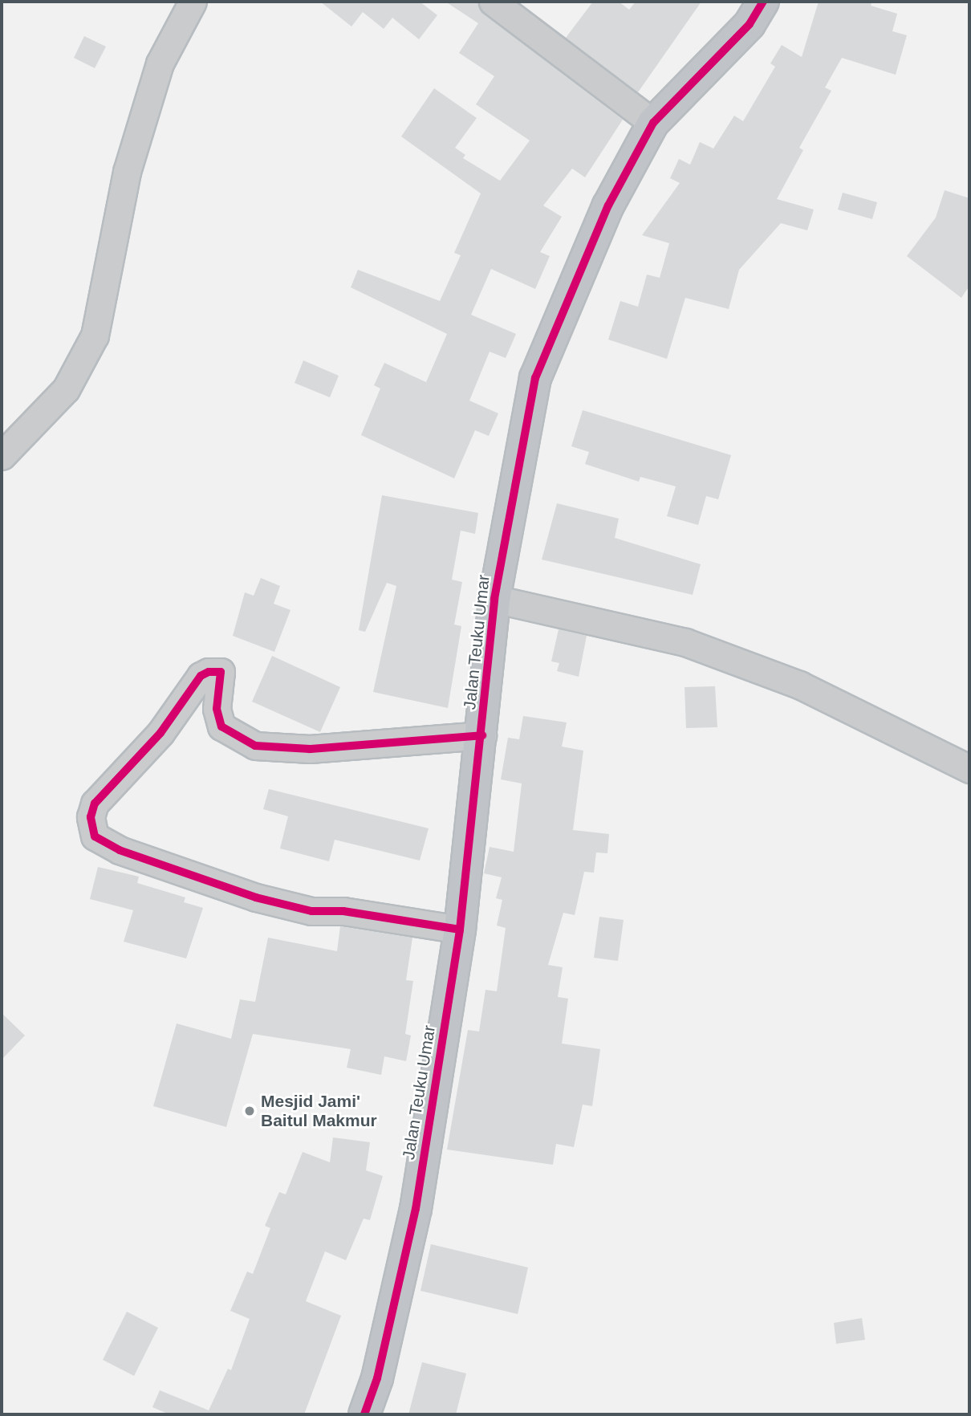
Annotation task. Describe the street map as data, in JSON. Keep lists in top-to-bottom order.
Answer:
{
  "streets": {
    "highway": ["Jalan Teuku Umar"]
  },
  "places": ["Mesjid Jami' Baitul Makmur"]
}
